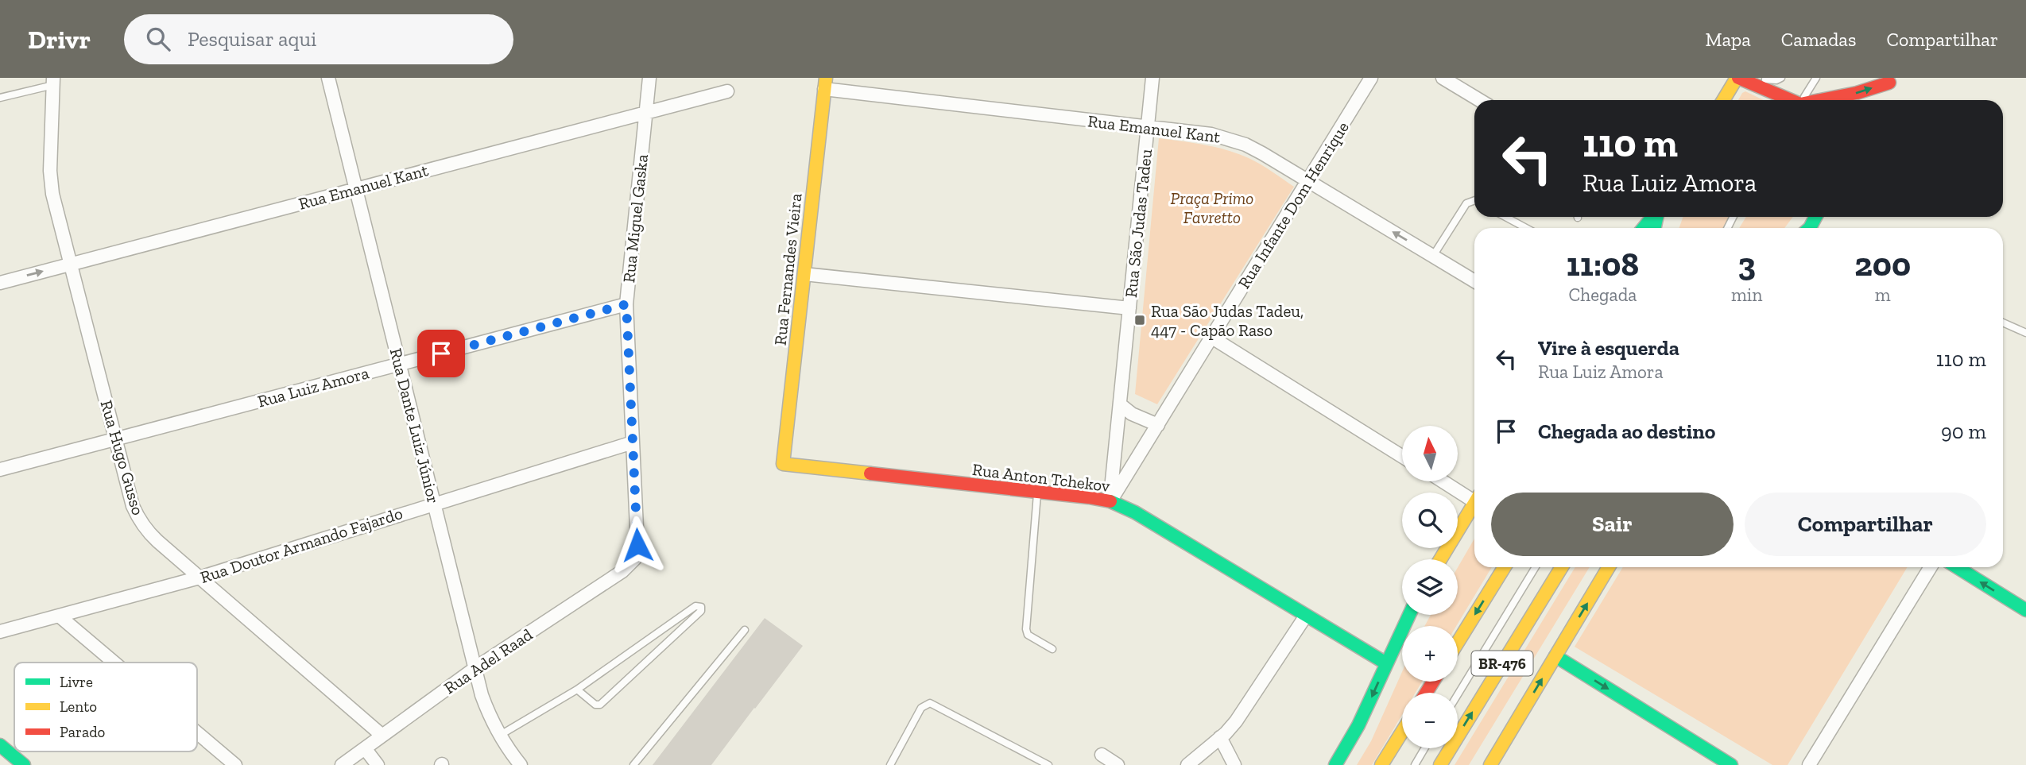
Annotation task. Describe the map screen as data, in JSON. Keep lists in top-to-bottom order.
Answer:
{
  "streets": {
    "main road": ["Rua Fernandes Vieira", "Rua Anton Tchekov", "BR-476"],
    "street": [
      "Rua Emanuel Kant",
      "Rua Infante Dom Henrique",
      "Rua Miguel Gaska",
      "Rua São Judas Tadeu",
      "Rua Luiz Amora",
      "Rua Dante Luiz Júnior",
      "Rua Hugo Gusso",
      "Rua Doutor Armando Fajardo",
      "Rua Adel Raad"
    ]
  },
  "crossings": [
    ["Rua Emanuel Kant", "Rua Infante Dom Henrique"],
    ["Rua Emanuel Kant", "Rua Miguel Gaska"],
    ["Rua Emanuel Kant", "Rua São Judas Tadeu"],
    ["Rua Emanuel Kant", "Rua Fernandes Vieira"],
    ["Rua Emanuel Kant", "Rua Dante Luiz Júnior"],
    ["Rua Emanuel Kant", "Rua Hugo Gusso"],
    ["Rua Infante Dom Henrique", "Rua São Judas Tadeu"],
    ["Rua Infante Dom Henrique", "Rua Anton Tchekov"],
    ["Rua Miguel Gaska", "Rua Luiz Amora"],
    ["Rua Miguel Gaska", "Rua Doutor Armando Fajardo"],
    ["Rua Miguel Gaska", "Rua Adel Raad"],
    ["Rua São Judas Tadeu", "Rua Anton Tchekov"],
    ["Rua Fernandes Vieira", "Rua Anton Tchekov"],
    ["Rua Luiz Amora", "Rua Dante Luiz Júnior"],
    ["Rua Luiz Amora", "Rua Hugo Gusso"],
    ["Rua Dante Luiz Júnior", "Rua Doutor Armando Fajardo"],
    ["Rua Dante Luiz Júnior", "Rua Adel Raad"],
    ["Rua Hugo Gusso", "Rua Doutor Armando Fajardo"],
    ["Rua Hugo Gusso", "Rua Adel Raad"]
  ],
  "parks": ["Praça Primo Favretto"],
  "places": {
    "transit": ["Rua São Judas Tadeu, 447 - Capão Raso"]
  },
  "legend": ["Livre", "Lento", "Parado"],
  "north": "top",
  "page": {
    "header": "Drivr",
    "search": "Pesquisar aqui",
    "nav": ["Mapa", "Camadas", "Compartilhar"],
    "turn": ["110 m", "Rua Luiz Amora"],
    "eta": [
      "11:08",
      "Chegada",
      "3",
      "min",
      "200",
      "m"
    ],
    "list": [
      {
        "name": "Vire à esquerda",
        "note": "Rua Luiz Amora",
        "value": "110 m"
      },
      {
        "name": "Chegada ao destino",
        "value": "90 m"
      }
    ],
    "map_buttons": ["+", "−"],
    "buttons": ["Sair", "Compartilhar"]
  }
}
